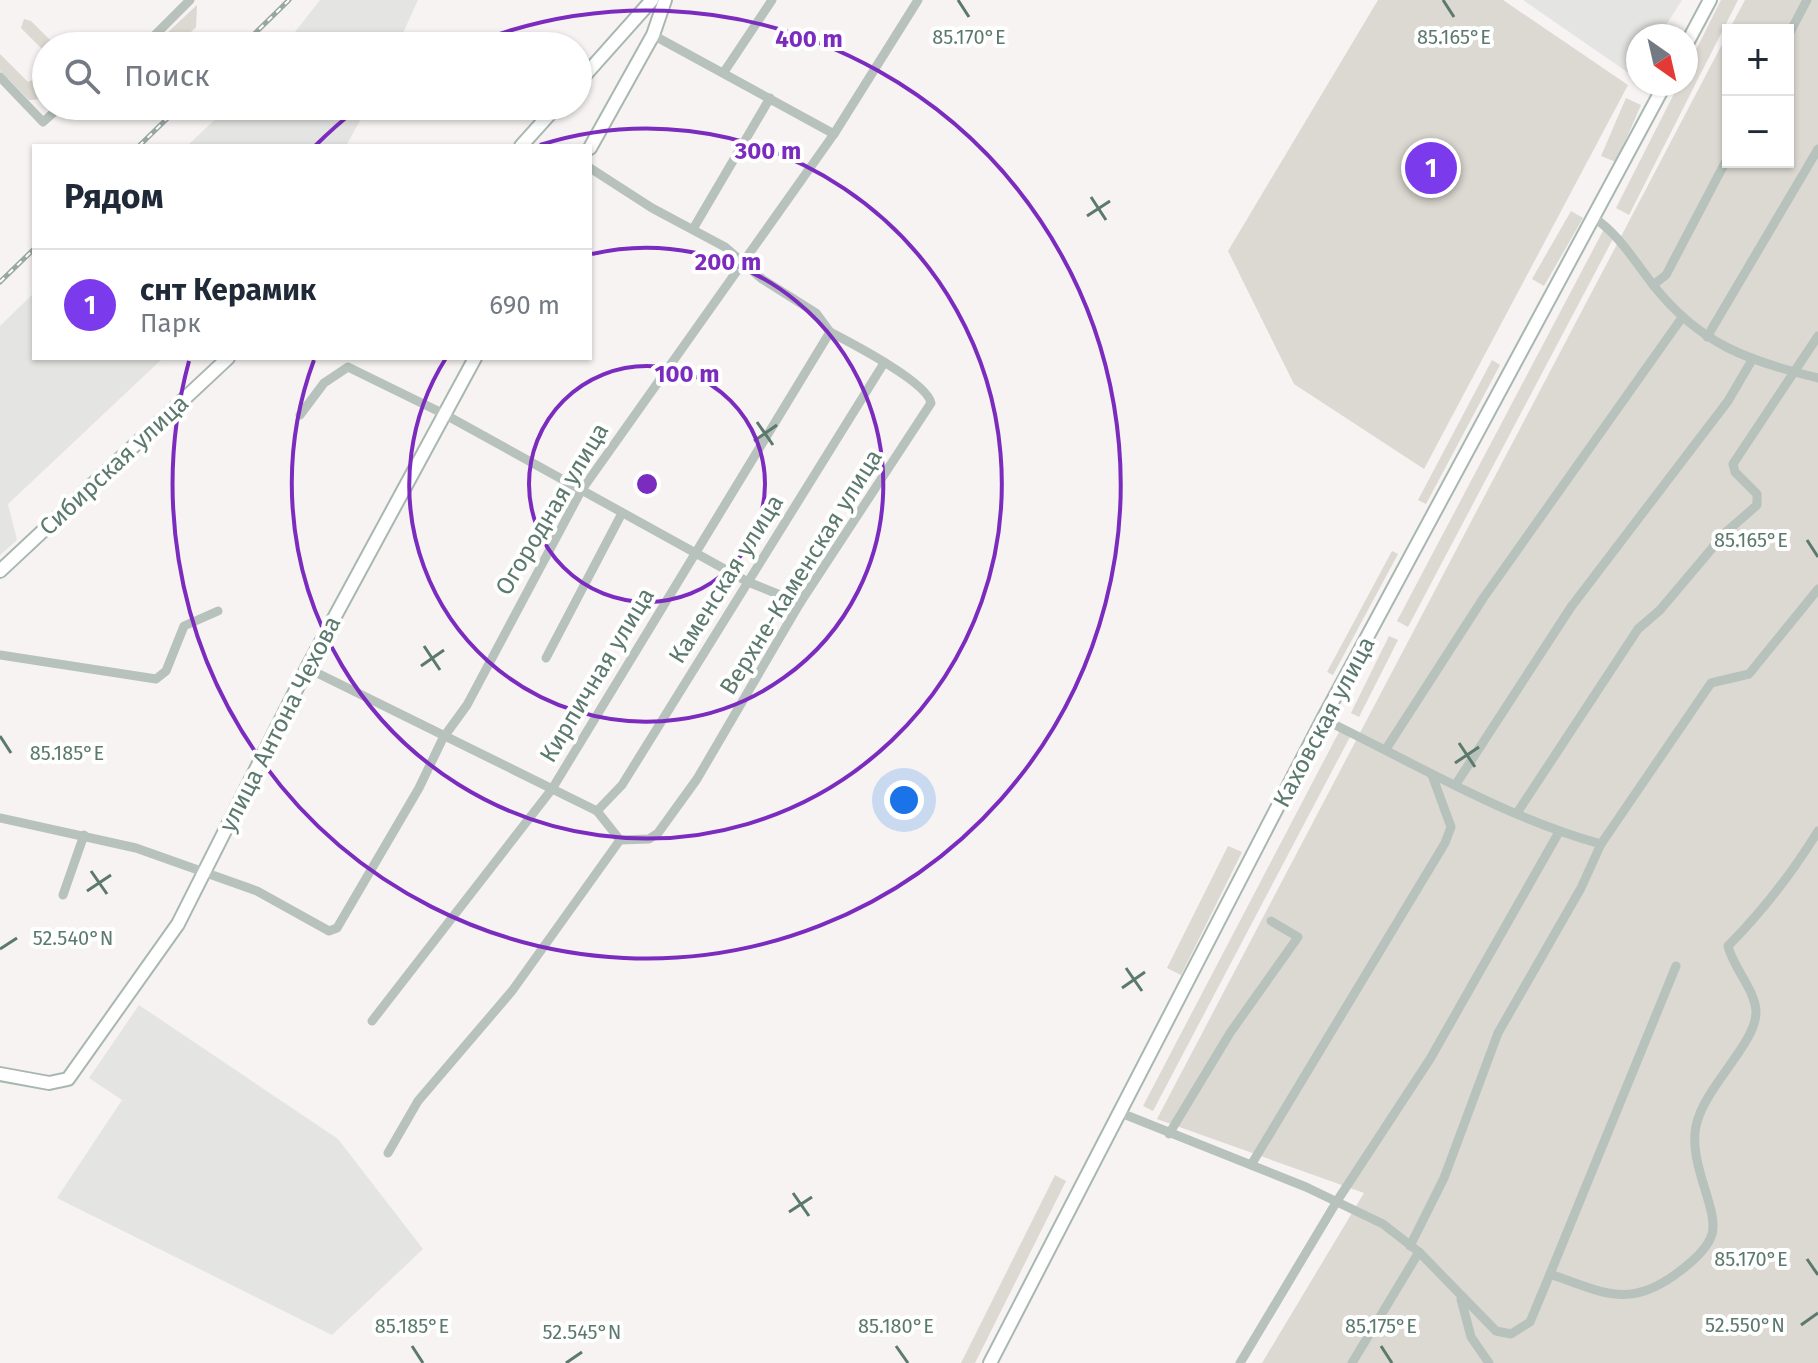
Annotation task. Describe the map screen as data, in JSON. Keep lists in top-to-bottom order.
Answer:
{
  "streets": {
    "street": [
      "Сибирская улица",
      "Огородная улица",
      "Верхне-Каменская улица",
      "Каменская улица",
      "Кирпичная улица",
      "Каховская улица",
      "улица Антона Чехова"
    ]
  },
  "crossings": [
    ["Огородная улица", "Верхне-Каменская улица"],
    ["Огородная улица", "улица Антона Чехова"],
    ["Верхне-Каменская улица", "Каменская улица"],
    ["Верхне-Каменская улица", "Кирпичная улица"]
  ],
  "north": "bottom right",
  "page": {
    "map_buttons": ["+", "−"],
    "search": "Поиск",
    "pins": "1",
    "heading": "Рядом",
    "list": [
      {
        "mark": "1",
        "name": "снт Керамик",
        "note": "Парк",
        "value": "690 m"
      }
    ]
  },
  "coordinates": [
    "85.170°E",
    "85.165°E",
    "85.185°E",
    "52.540°N",
    "52.550°N",
    "85.180°E",
    "85.175°E",
    "52.545°N"
  ],
  "rings": [
    "400 m",
    "300 m",
    "200 m",
    "100 m"
  ]
}
